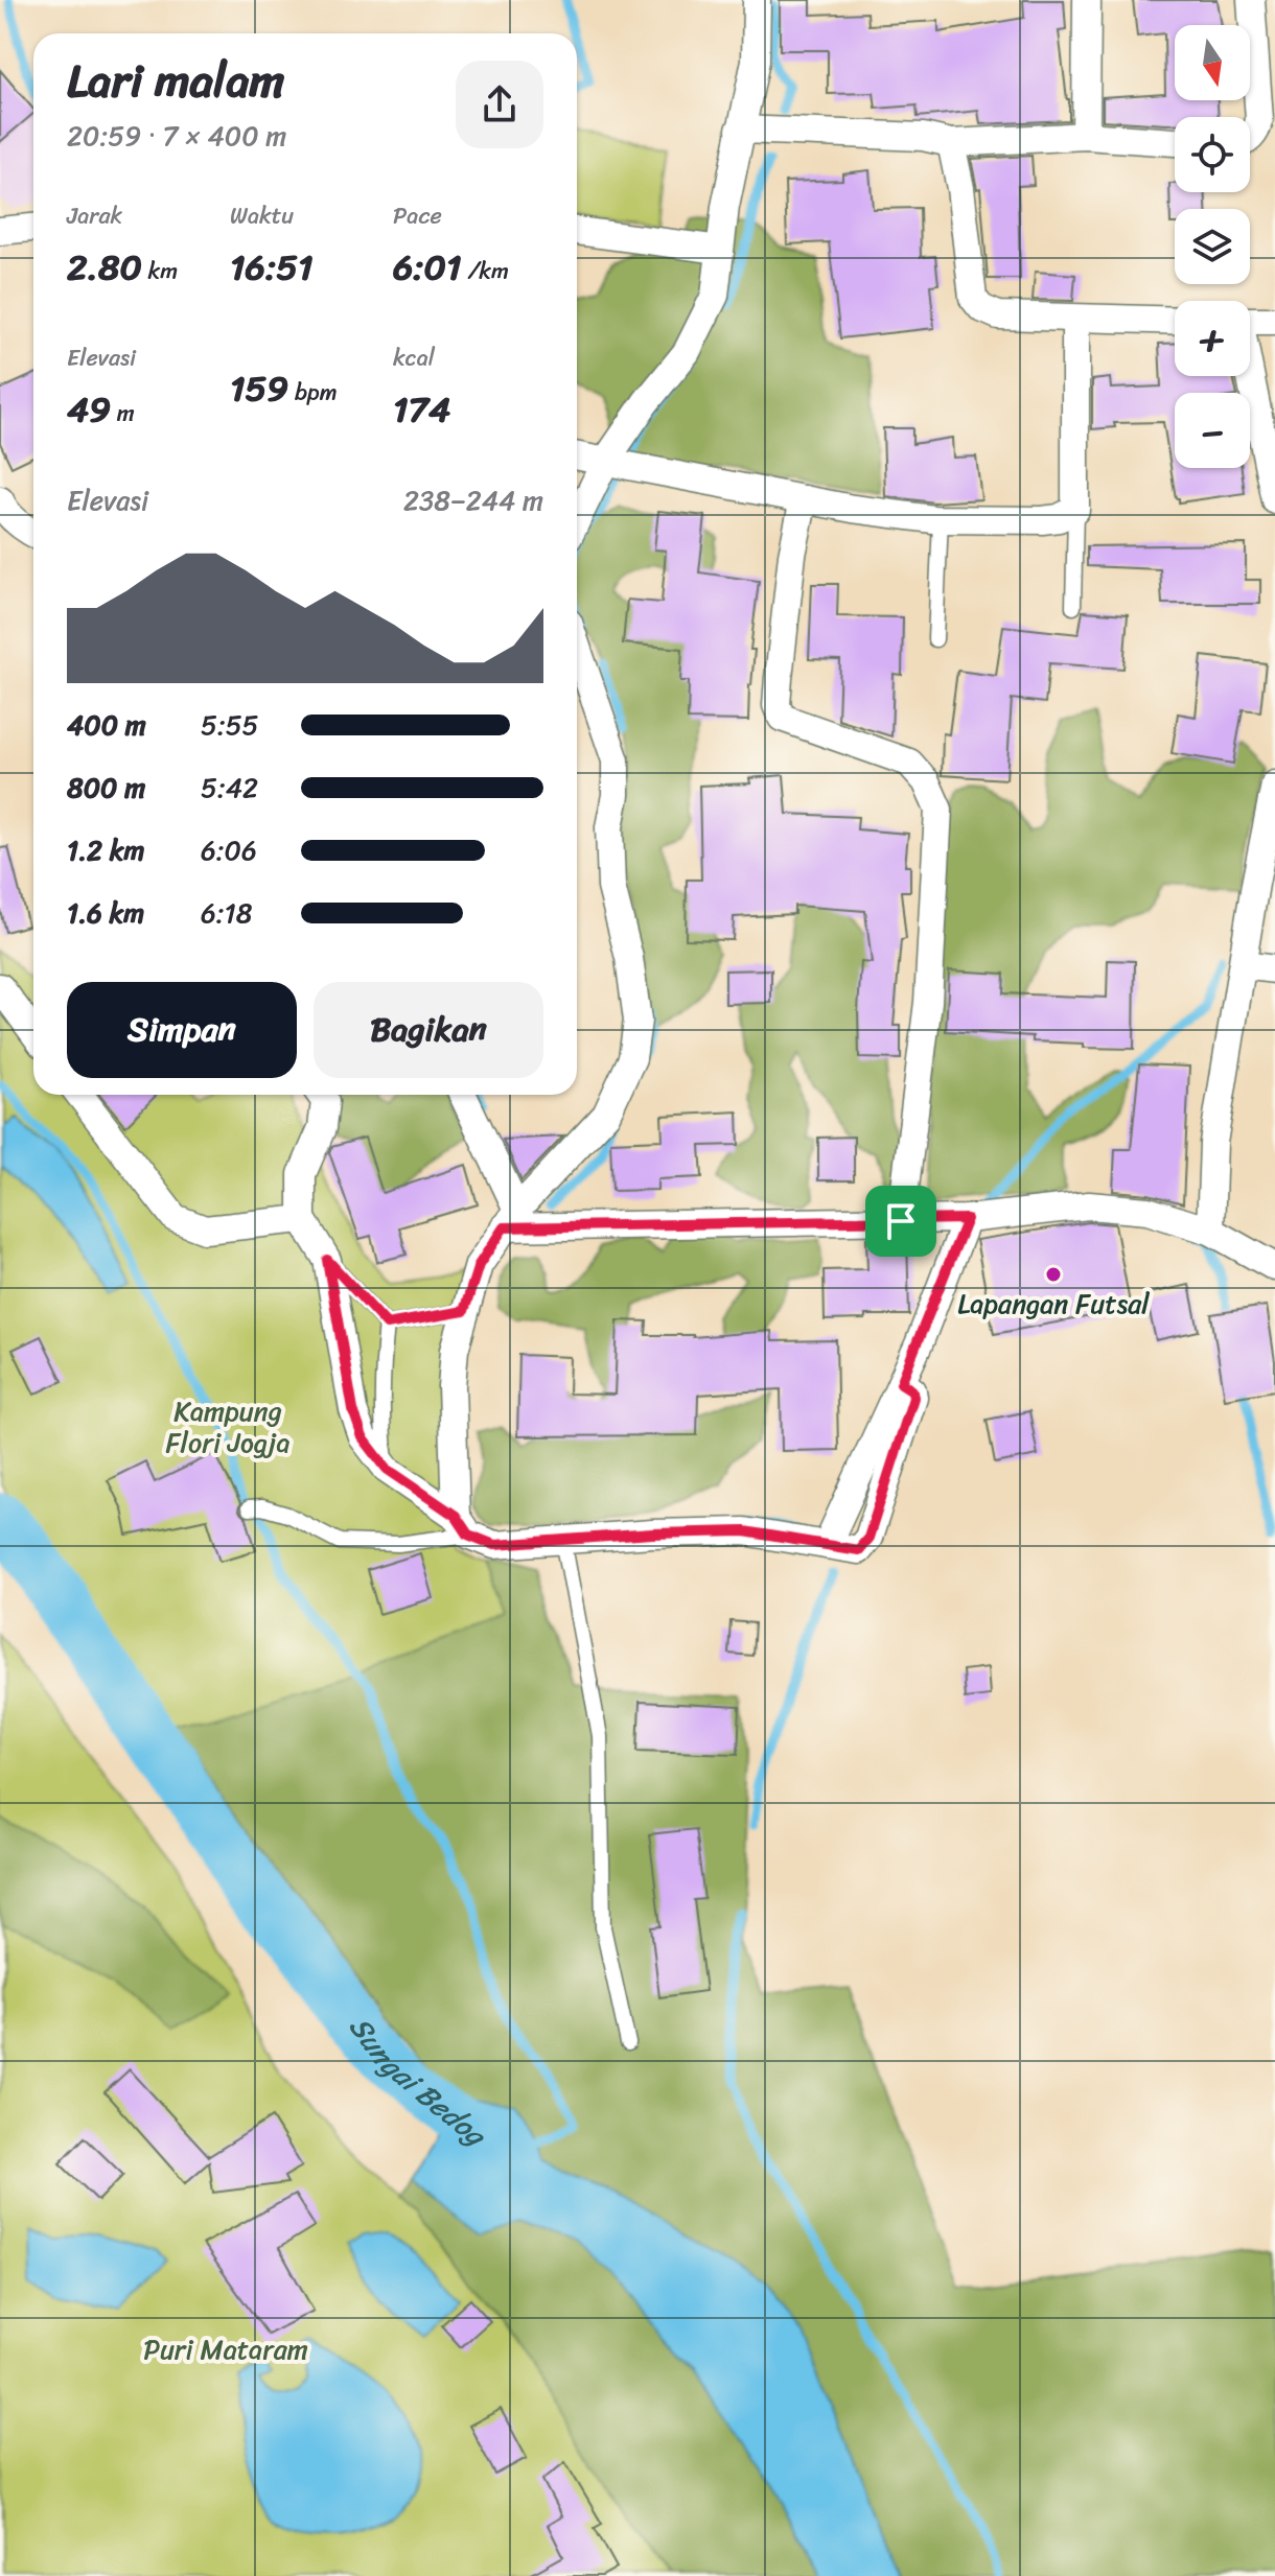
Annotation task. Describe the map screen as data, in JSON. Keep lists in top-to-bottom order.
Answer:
{
  "water": ["Sungai Bedog"],
  "parks": ["Kampung Flori Jogja", "Puri Mataram"],
  "places": ["Lapangan Futsal"],
  "north": "bottom",
  "page": {
    "map_buttons": ["+", "−"],
    "heading": ["Lari malam", "20:59 · 7 × 400 m"],
    "stats": [
      ["Jarak", "2.80 km"],
      ["Waktu", "16:51"],
      ["Pace", "6:01 /km"],
      ["Elevasi", "49 m"],
      ["159 bpm"],
      ["kcal", "174"]
    ],
    "chart": ["Elevasi", "238–244 m"],
    "list": [
      {
        "name": "400 m",
        "note": "5:55"
      },
      {
        "name": "800 m",
        "note": "5:42"
      },
      {
        "name": "1.2 km",
        "note": "6:06"
      },
      {
        "name": "1.6 km",
        "note": "6:18"
      }
    ],
    "buttons": ["Simpan", "Bagikan"]
  }
}
